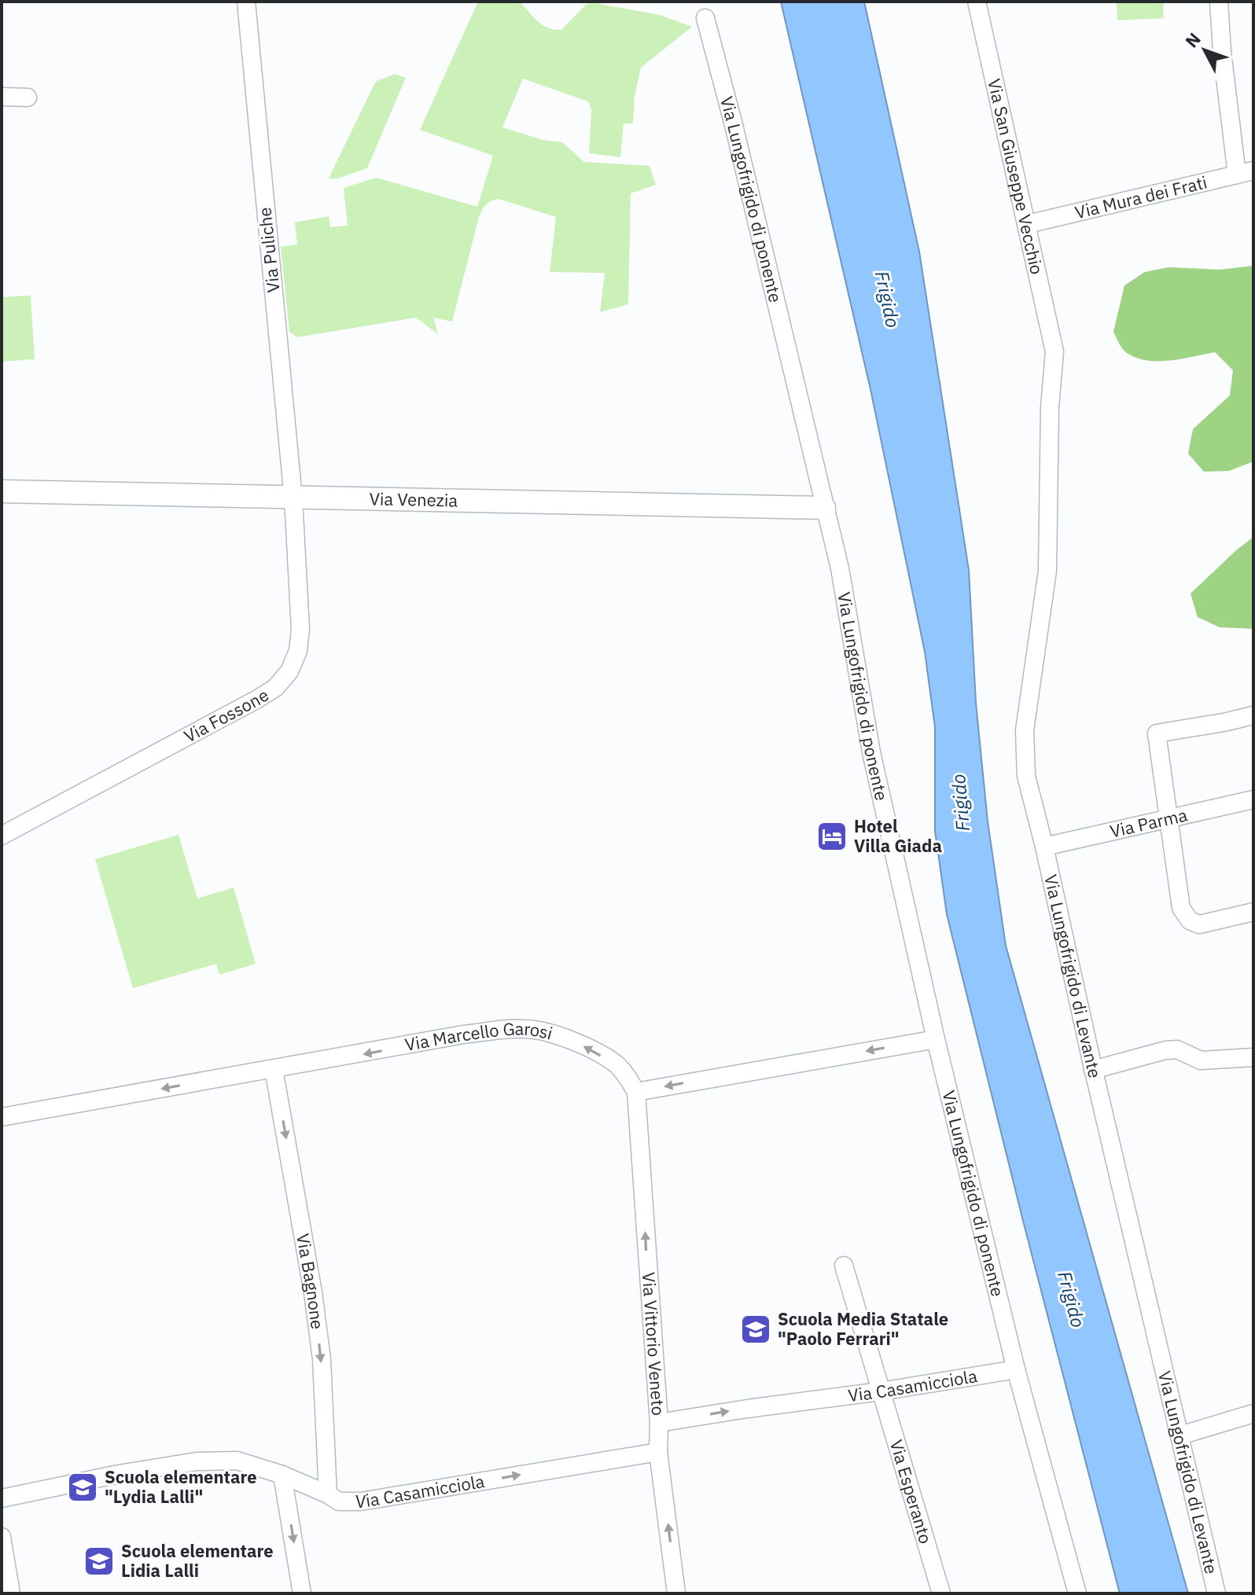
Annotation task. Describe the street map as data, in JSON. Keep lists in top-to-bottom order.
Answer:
{
  "streets": {
    "street": [
      "Via San Giuseppe Vecchio",
      "Via Mura dei Frati",
      "Via Lungofrigido di ponente",
      "Via Puliche",
      "Via Venezia",
      "Via Fossone",
      "Via Parma",
      "Via Lungofrigido di Levante",
      "Via Marcello Garosi",
      "Via Bagnone",
      "Via Vittorio Veneto",
      "Via Casamicciola",
      "Via Esperanto"
    ]
  },
  "crossings": [
    ["Via San Giuseppe Vecchio", "Via Mura dei Frati"],
    ["Via San Giuseppe Vecchio", "Via Lungofrigido di Levante"],
    ["Via Lungofrigido di ponente", "Via Venezia"],
    ["Via Lungofrigido di ponente", "Via Casamicciola"],
    ["Via Puliche", "Via Venezia"],
    ["Via Puliche", "Via Fossone"],
    ["Via Venezia", "Via Fossone"],
    ["Via Parma", "Via Lungofrigido di Levante"],
    ["Via Marcello Garosi", "Via Bagnone"],
    ["Via Marcello Garosi", "Via Vittorio Veneto"],
    ["Via Bagnone", "Via Casamicciola"],
    ["Via Vittorio Veneto", "Via Casamicciola"],
    ["Via Casamicciola", "Via Esperanto"]
  ],
  "one_way": [
    "Via Marcello Garosi",
    "Via Bagnone",
    "Via Vittorio Veneto",
    "Via Casamicciola"
  ],
  "water": ["Frigido"],
  "places": {
    "hotel": ["Hotel Villa Giada"],
    "school or university": ["Scuola Media Statale \"Paolo Ferrari\"", "Scuola elementare \"Lydia Lalli\"", "Scuola elementare Lidia Lalli"]
  },
  "north": "top left"
}
